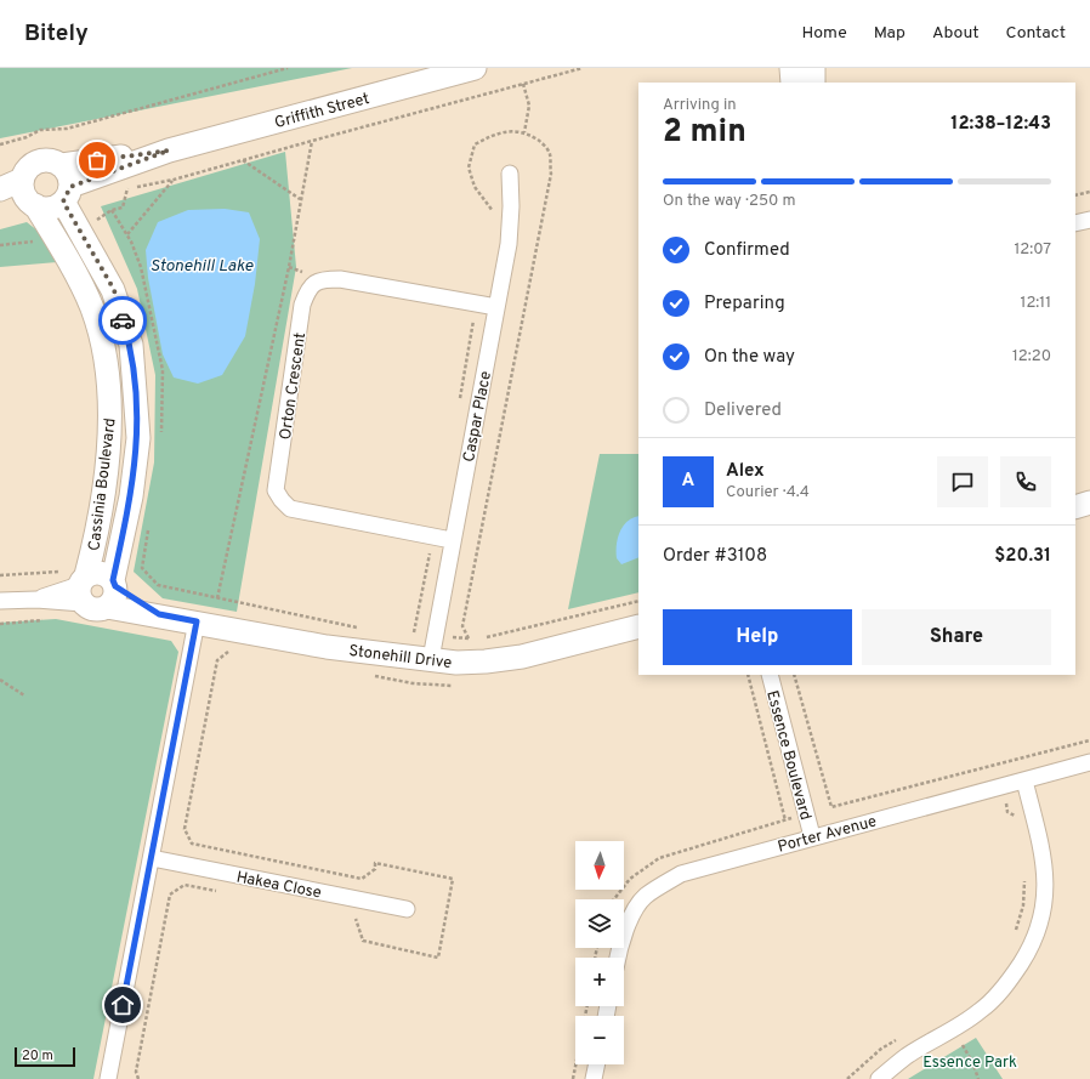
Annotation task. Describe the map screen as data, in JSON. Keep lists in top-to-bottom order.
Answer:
{
  "streets": {
    "street": [
      "Griffith Street",
      "Orton Crescent",
      "Caspar Place",
      "Cassinia Boulevard",
      "Stonehill Drive",
      "Essence Boulevard",
      "Porter Avenue",
      "Hakea Close"
    ]
  },
  "crossings": [
    ["Griffith Street", "Cassinia Boulevard"],
    ["Orton Crescent", "Caspar Place"],
    ["Caspar Place", "Stonehill Drive"],
    ["Cassinia Boulevard", "Stonehill Drive"],
    ["Essence Boulevard", "Porter Avenue"]
  ],
  "water": ["Stonehill Lake"],
  "parks": ["Essence Park"],
  "scale_bar": "20 m",
  "north": "bottom",
  "page": {
    "header": "Bitely",
    "nav": [
      "Home",
      "Map",
      "About",
      "Contact"
    ],
    "heading": ["2 min", "Arriving in", "12:38–12:43"],
    "panel": [
      "Alex",
      "Courier · 4.4",
      "Order #3108",
      "$20.31"
    ],
    "bar": "On the way · 250 m",
    "list": [
      ["Confirmed", "12:07"],
      ["Preparing", "12:11"],
      ["On the way", "12:20"],
      "Delivered"
    ],
    "round": "A",
    "buttons": ["Help", "Share"],
    "map_buttons": ["+", "−"],
    "scale": "20 m"
  }
}
